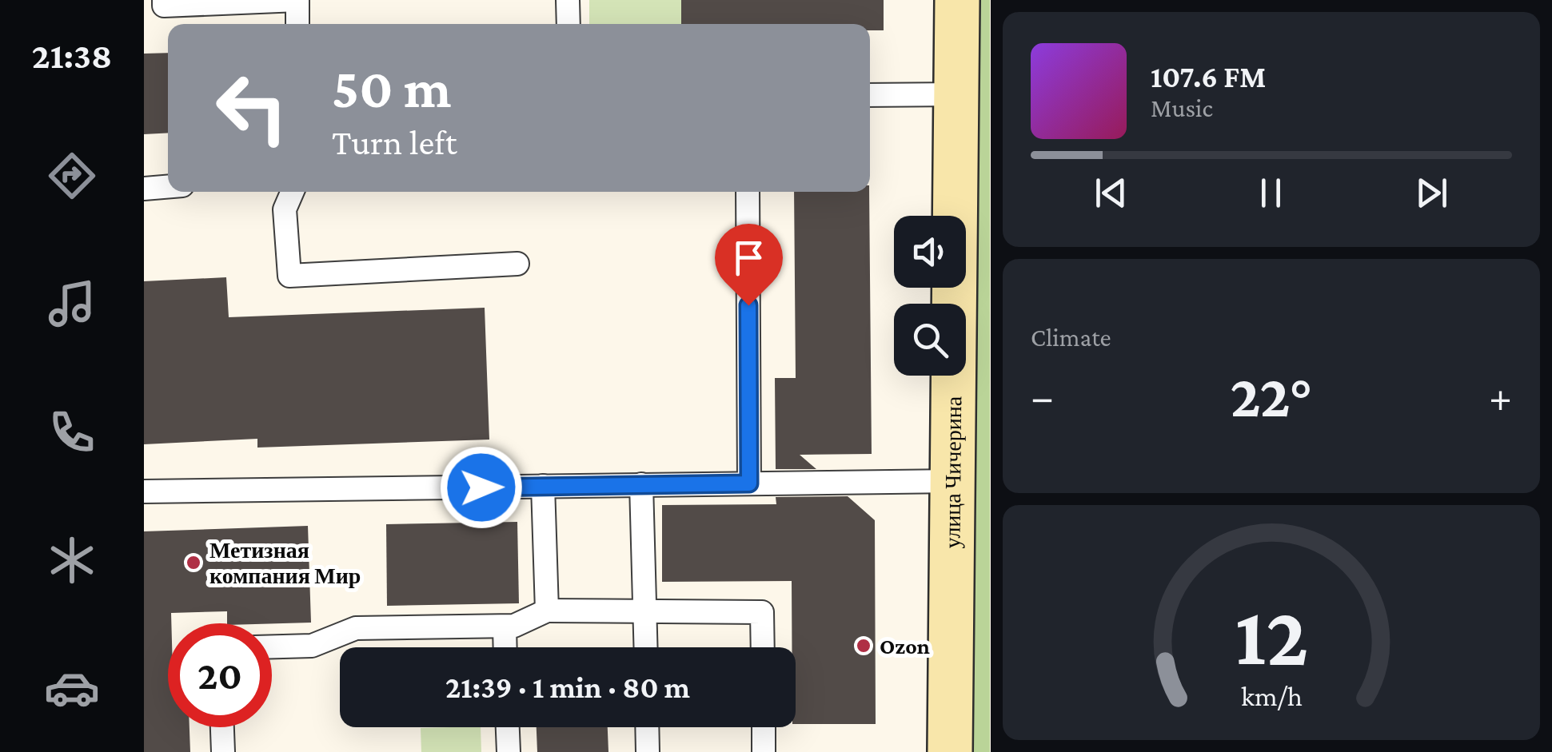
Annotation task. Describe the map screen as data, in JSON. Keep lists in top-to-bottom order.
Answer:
{
  "streets": {
    "street": ["улица Чичерина"]
  },
  "places": ["Метизная компания Мир", "Ozon"],
  "page": {
    "tabs": "21:38",
    "turn": ["50 m", "Turn left"],
    "song": ["107.6 FM", "Music"],
    "tile": "Climate",
    "heat": ["−", "22°", "+"],
    "limit": "20",
    "trip": "21:39 · 1 min · 80 m",
    "gauge": ["12", "km/h"]
  }
}
